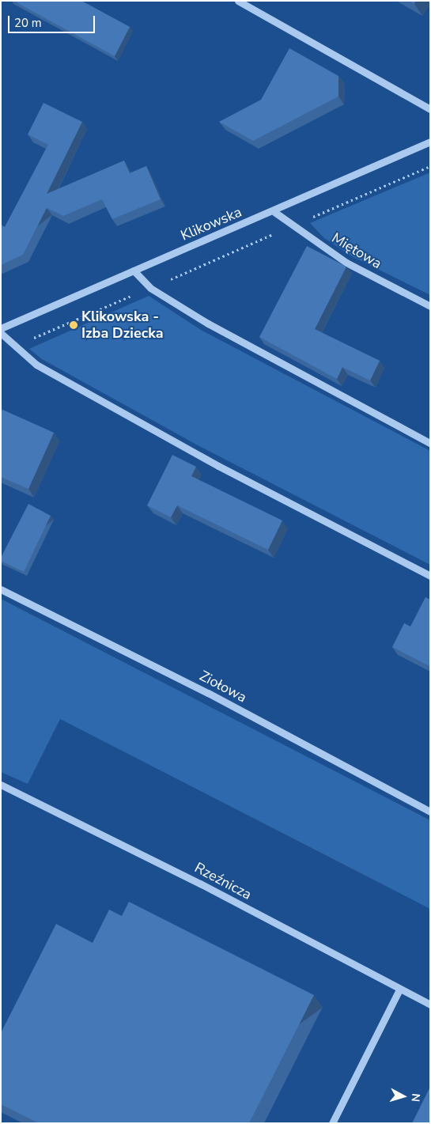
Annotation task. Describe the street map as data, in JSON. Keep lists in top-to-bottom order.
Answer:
{
  "streets": {
    "street": [
      "Klikowska",
      "Miętowa",
      "Ziołowa",
      "Rzeźnicza"
    ]
  },
  "crossings": [
    ["Klikowska", "Miętowa"]
  ],
  "places": ["Klikowska - Izba Dziecka"],
  "scale_bar": "20 m",
  "north": "right"
}
